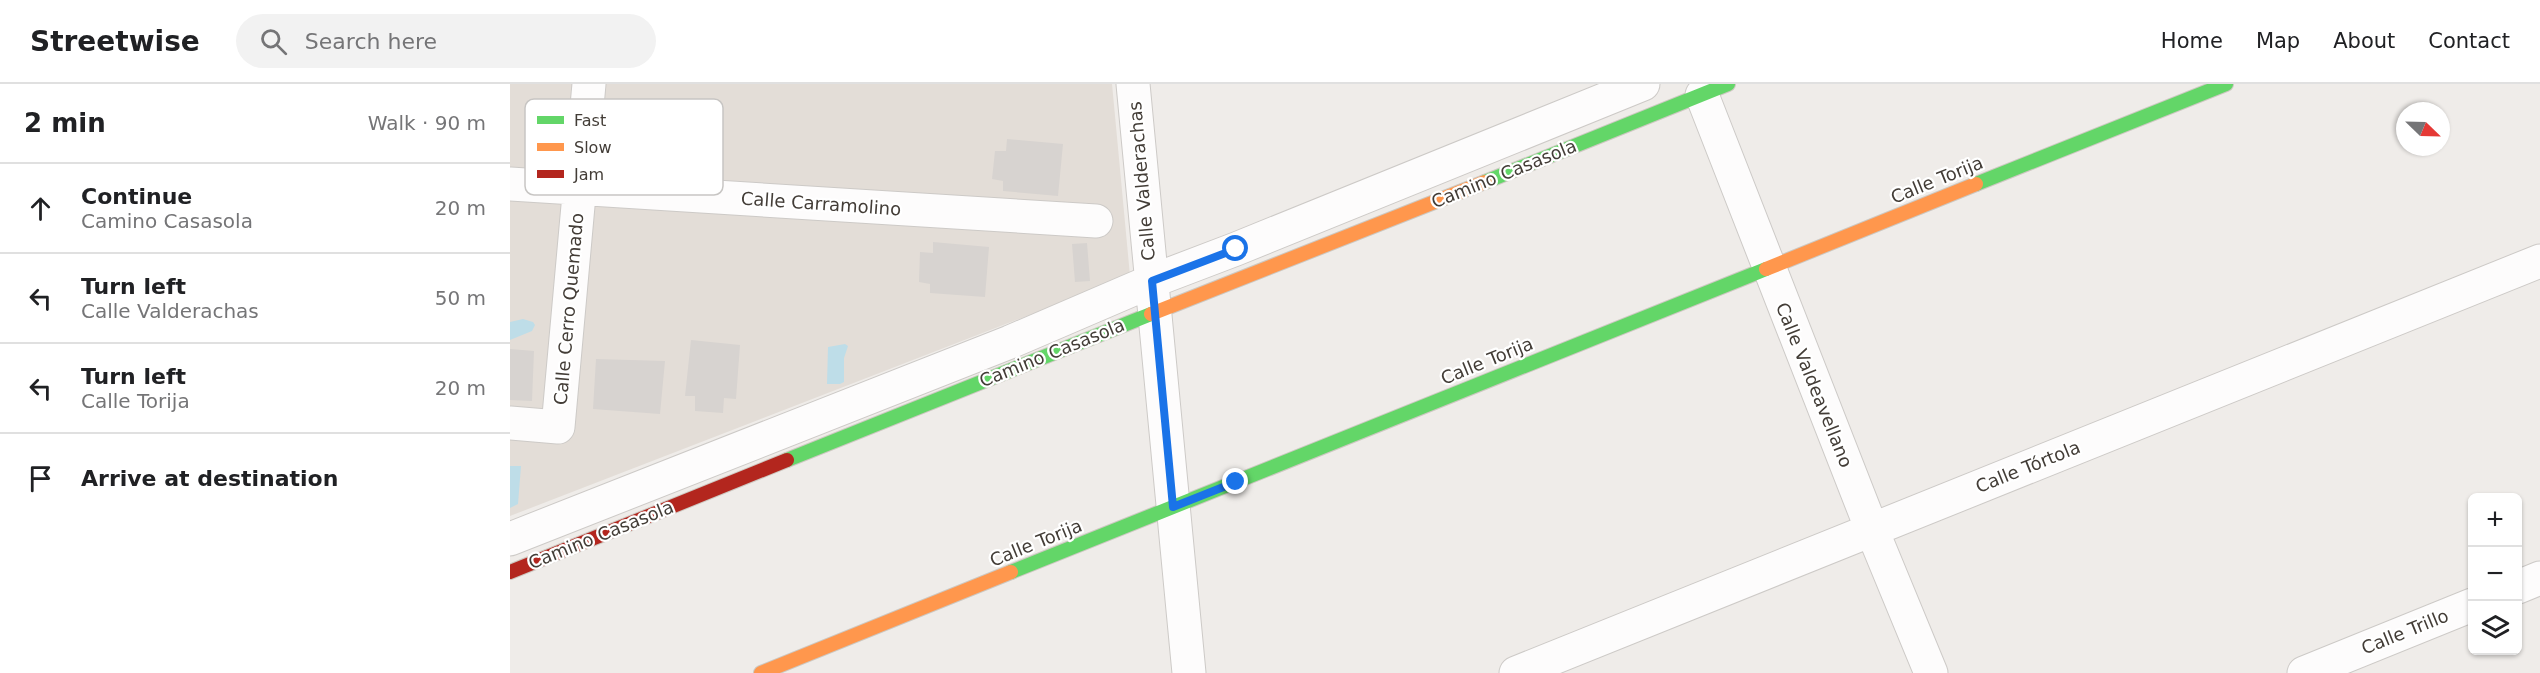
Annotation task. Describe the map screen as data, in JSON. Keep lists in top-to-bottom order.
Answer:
{
  "streets": {
    "street": [
      "Camino Casasola",
      "Calle Torija",
      "Calle Valderachas",
      "Calle Carramolino",
      "Calle Cerro Quemado",
      "Calle Valdeavellano",
      "Calle Tórtola",
      "Calle Trillo"
    ]
  },
  "crossings": [
    ["Camino Casasola", "Calle Valderachas"],
    ["Camino Casasola", "Calle Valdeavellano"],
    ["Calle Torija", "Calle Valderachas"],
    ["Calle Torija", "Calle Valdeavellano"],
    ["Calle Valdeavellano", "Calle Tórtola"]
  ],
  "legend": ["Fast", "Slow", "Jam"],
  "north": "bottom right",
  "page": {
    "header": "Streetwise",
    "search": "Search here",
    "nav": [
      "Home",
      "Map",
      "About",
      "Contact"
    ],
    "heading": ["2 min", "Walk · 90 m"],
    "list": [
      ["Continue", "Camino Casasola", "20 m"],
      ["Turn left", "Calle Valderachas", "50 m"],
      ["Turn left", "Calle Torija", "20 m"],
      "Arrive at destination"
    ],
    "map_buttons": ["+", "−"]
  }
}
